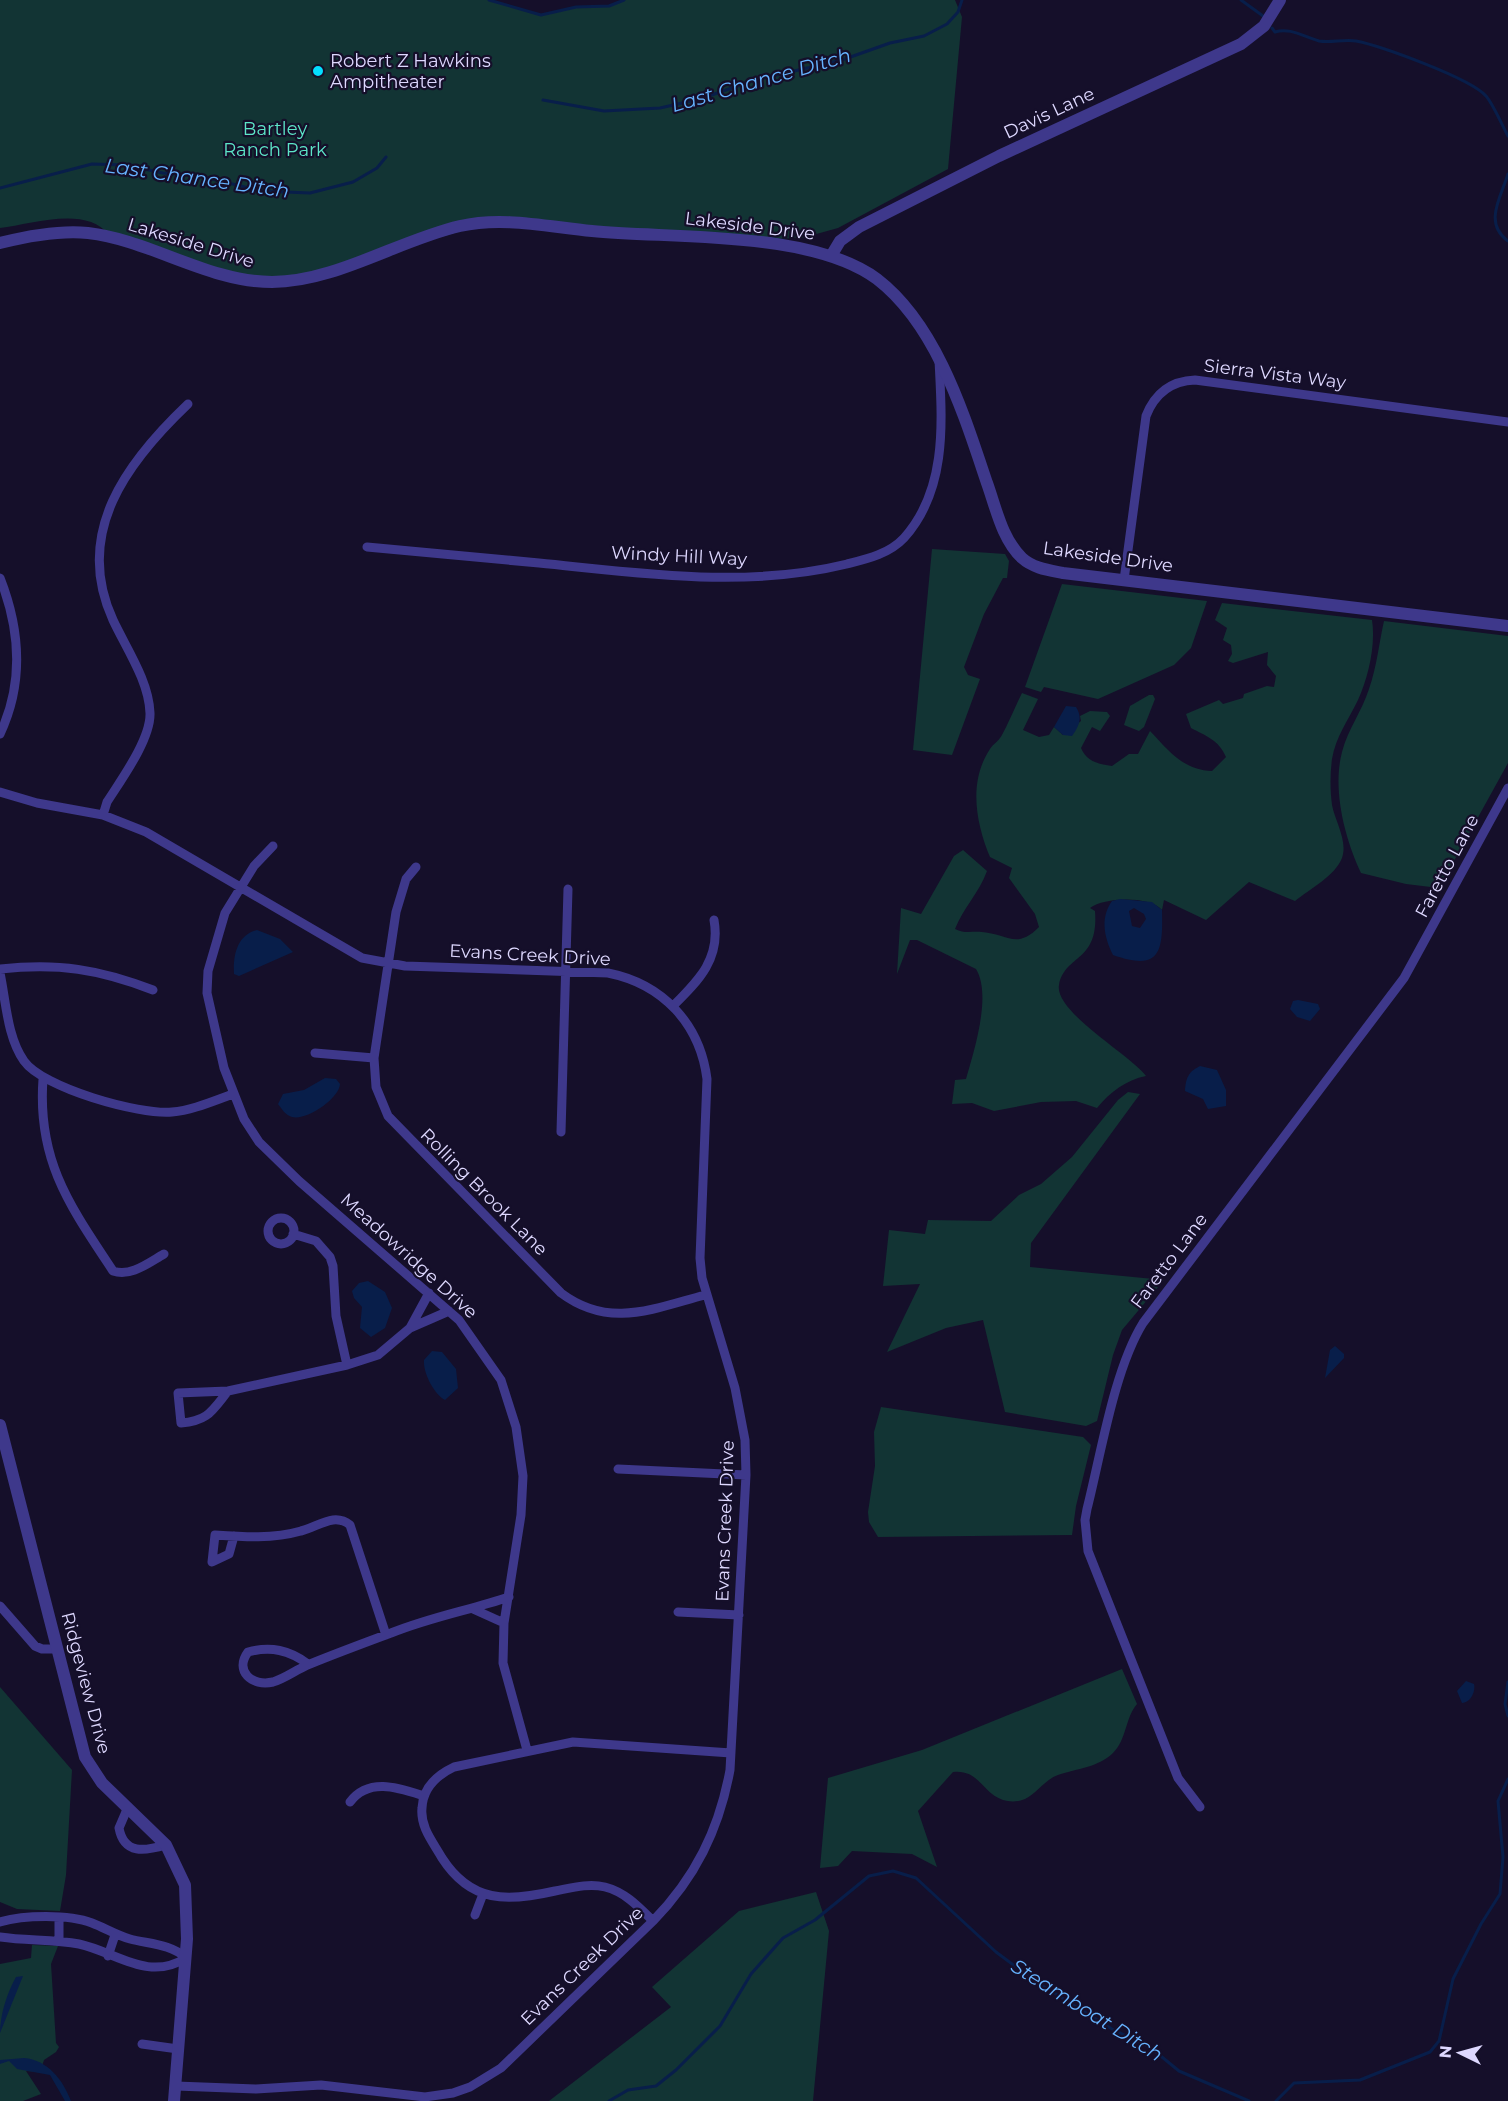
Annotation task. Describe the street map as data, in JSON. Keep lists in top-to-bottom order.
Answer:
{
  "streets": {
    "street": [
      "Davis Lane",
      "Lakeside Drive",
      "Sierra Vista Way",
      "Windy Hill Way",
      "Faretto Lane",
      "Evans Creek Drive",
      "Rolling Brook Lane",
      "Meadowridge Drive",
      "Ridgeview Drive"
    ]
  },
  "crossings": [
    ["Davis Lane", "Lakeside Drive"],
    ["Lakeside Drive", "Sierra Vista Way"],
    ["Lakeside Drive", "Windy Hill Way"],
    ["Evans Creek Drive", "Rolling Brook Lane"],
    ["Evans Creek Drive", "Meadowridge Drive"],
    ["Evans Creek Drive", "Ridgeview Drive"]
  ],
  "water": ["Last Chance Ditch", "Steamboat Ditch"],
  "parks": ["Bartley Ranch Park"],
  "places": ["Robert Z Hawkins Ampitheater"],
  "north": "left"
}
